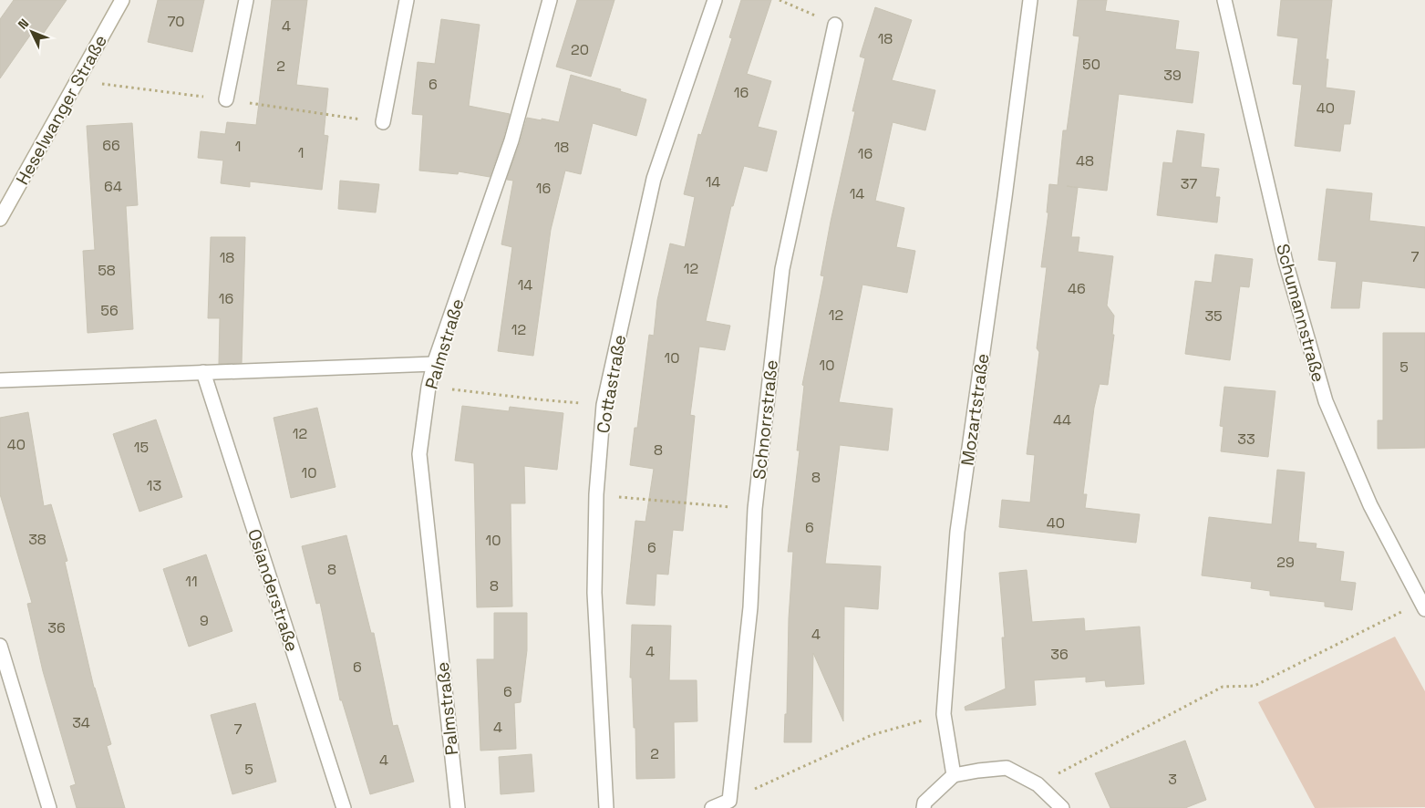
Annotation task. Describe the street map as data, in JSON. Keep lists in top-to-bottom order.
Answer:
{
  "streets": {
    "street": [
      "Heselwanger Straße",
      "Schumannstraße",
      "Palmstraße",
      "Cottastraße",
      "Mozartstraße",
      "Schnorrstraße",
      "Osianderstraße"
    ]
  },
  "house_numbers": [
    "70",
    "4",
    "18",
    "20",
    "50",
    "2",
    "39",
    "6",
    "16",
    "40",
    "66",
    "1",
    "18",
    "1",
    "16",
    "48",
    "14",
    "37",
    "64",
    "16",
    "14",
    "7",
    "18",
    "12",
    "58",
    "14",
    "46",
    "16",
    "56",
    "12",
    "35",
    "12",
    "10",
    "10",
    "5",
    "44",
    "12",
    "33",
    "40",
    "15",
    "8",
    "10",
    "8",
    "13",
    "40",
    "6",
    "38",
    "10",
    "6",
    "29",
    "8",
    "11",
    "8",
    "9",
    "36",
    "4",
    "4",
    "36",
    "6",
    "6",
    "34",
    "4",
    "7",
    "2",
    "4",
    "5",
    "3"
  ],
  "north": "top left"
}
